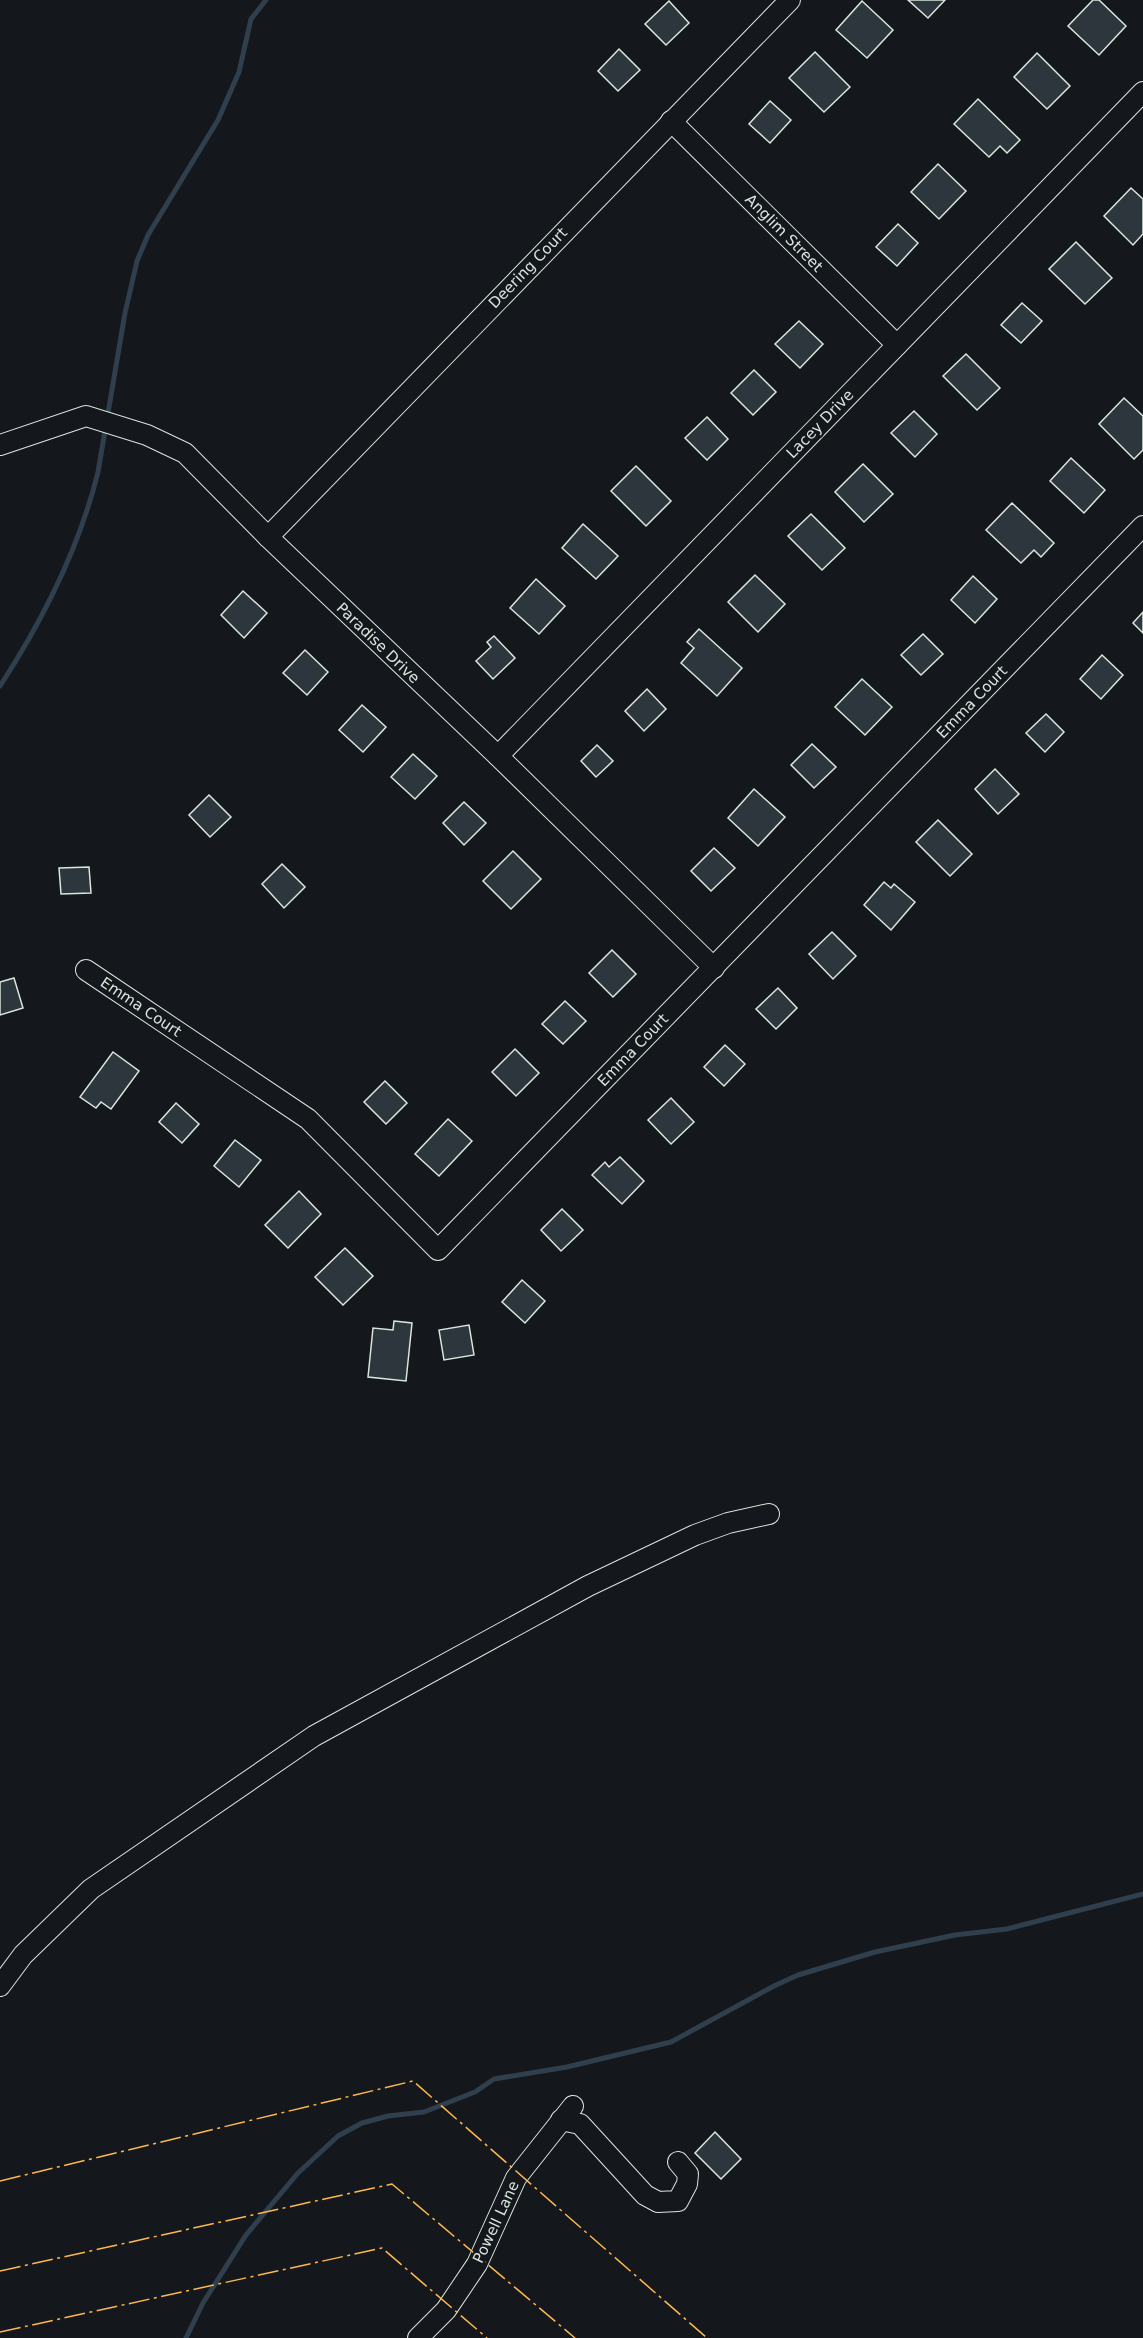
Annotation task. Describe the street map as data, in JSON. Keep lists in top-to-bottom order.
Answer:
{
  "streets": {
    "street": [
      "Anglim Street",
      "Deering Court",
      "Lacey Drive",
      "Paradise Drive",
      "Emma Court",
      "Powell Lane"
    ]
  },
  "crossings": [
    ["Anglim Street", "Deering Court"],
    ["Anglim Street", "Lacey Drive"],
    ["Deering Court", "Paradise Drive"],
    ["Lacey Drive", "Paradise Drive"],
    ["Paradise Drive", "Emma Court"]
  ]
}
